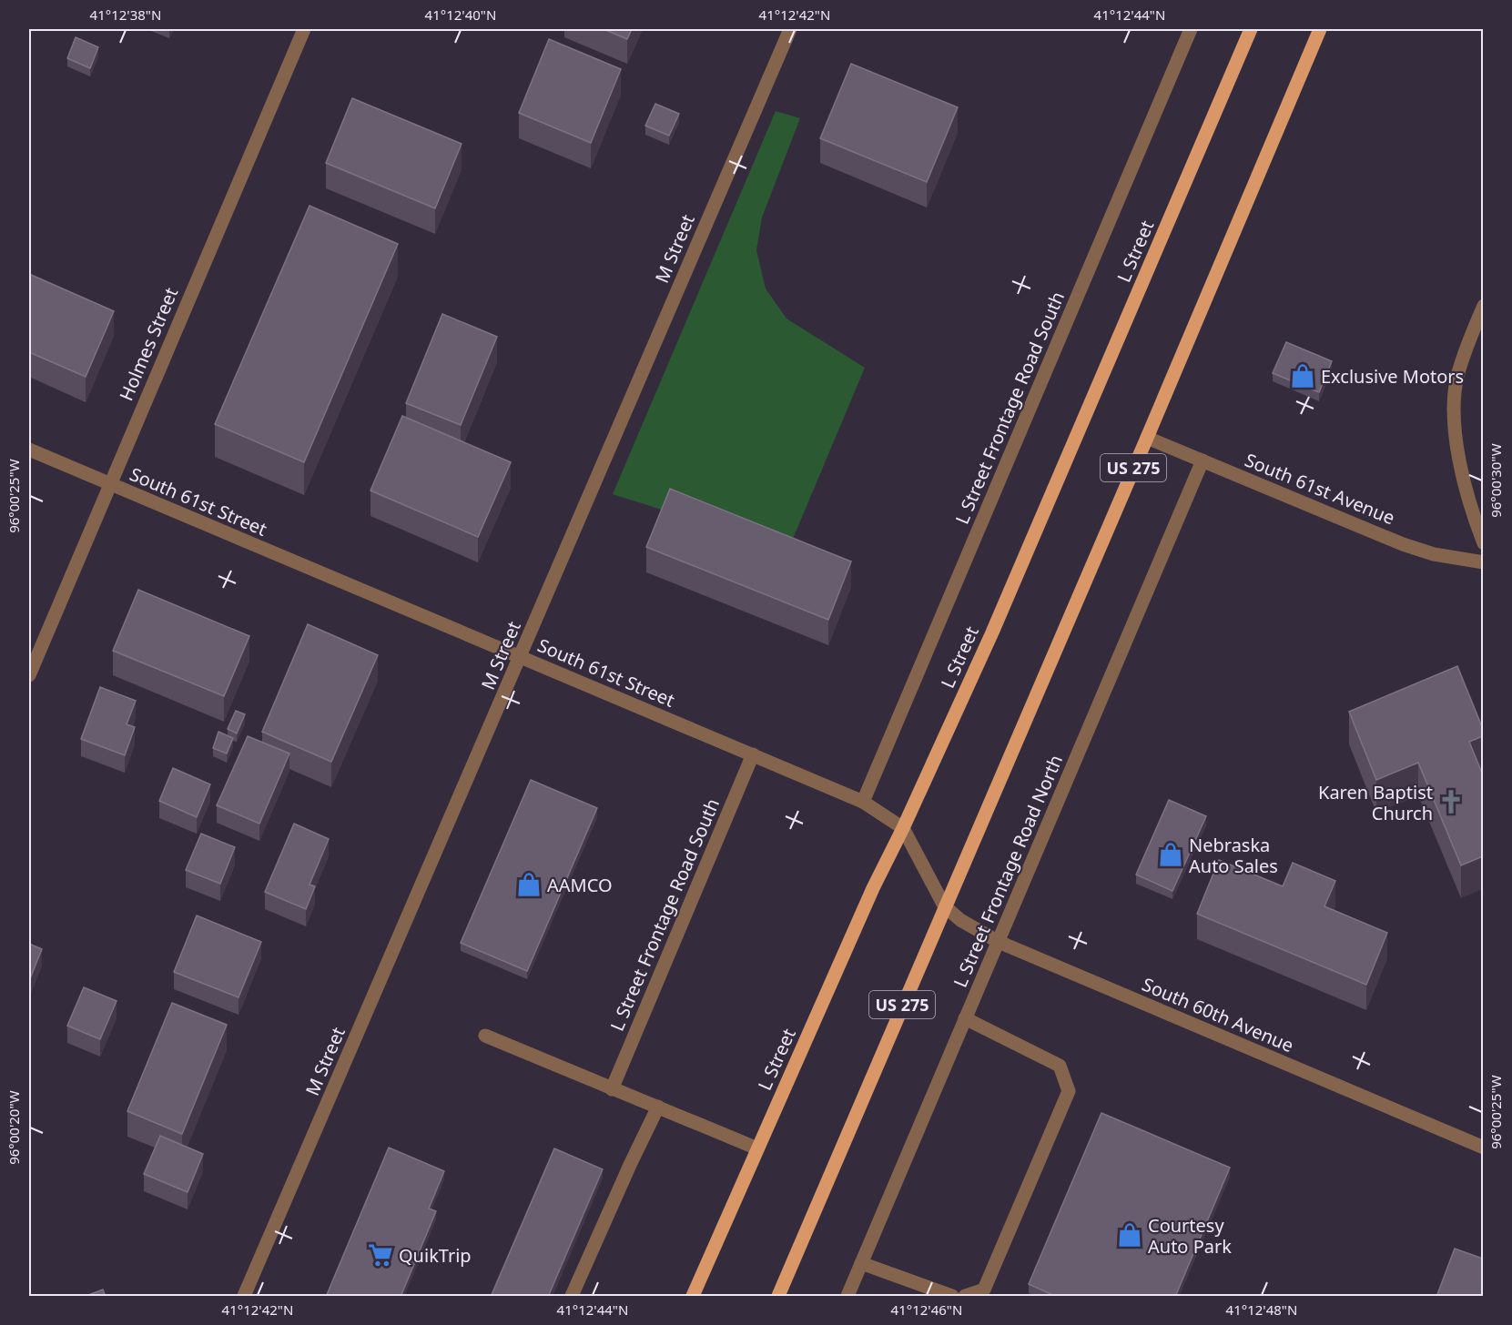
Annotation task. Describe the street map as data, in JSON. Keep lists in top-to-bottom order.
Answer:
{
  "streets": {
    "main road": ["L Street", "US 275"],
    "street": [
      "M Street",
      "Holmes Street",
      "L Street Frontage Road South",
      "South 61st Avenue",
      "South 61st Street",
      "L Street Frontage Road North",
      "South 60th Avenue"
    ]
  },
  "crossings": [
    ["M Street", "South 61st Street"],
    ["L Street", "South 61st Street"],
    ["Holmes Street", "South 61st Street"],
    ["L Street Frontage Road South", "South 61st Street"],
    ["US 275", "South 61st Avenue"],
    ["US 275", "South 61st Street"],
    ["US 275", "South 60th Avenue"],
    ["South 61st Avenue", "L Street Frontage Road North"],
    ["South 61st Street", "South 60th Avenue"],
    ["L Street Frontage Road North", "South 60th Avenue"]
  ],
  "places": {
    "shop": [
      "Exclusive Motors",
      "Nebraska Auto Sales",
      "AAMCO",
      "Courtesy Auto Park"
    ],
    "church": ["Karen Baptist Church"],
    "supermarket": ["QuikTrip"]
  },
  "coordinates": [
    "41°12'38\"N",
    "41°12'40\"N",
    "41°12'42\"N",
    "41°12'44\"N",
    "96°00'30\"W",
    "96°00'25\"W",
    "96°00'20\"W",
    "41°12'46\"N",
    "41°12'48\"N"
  ]
}
